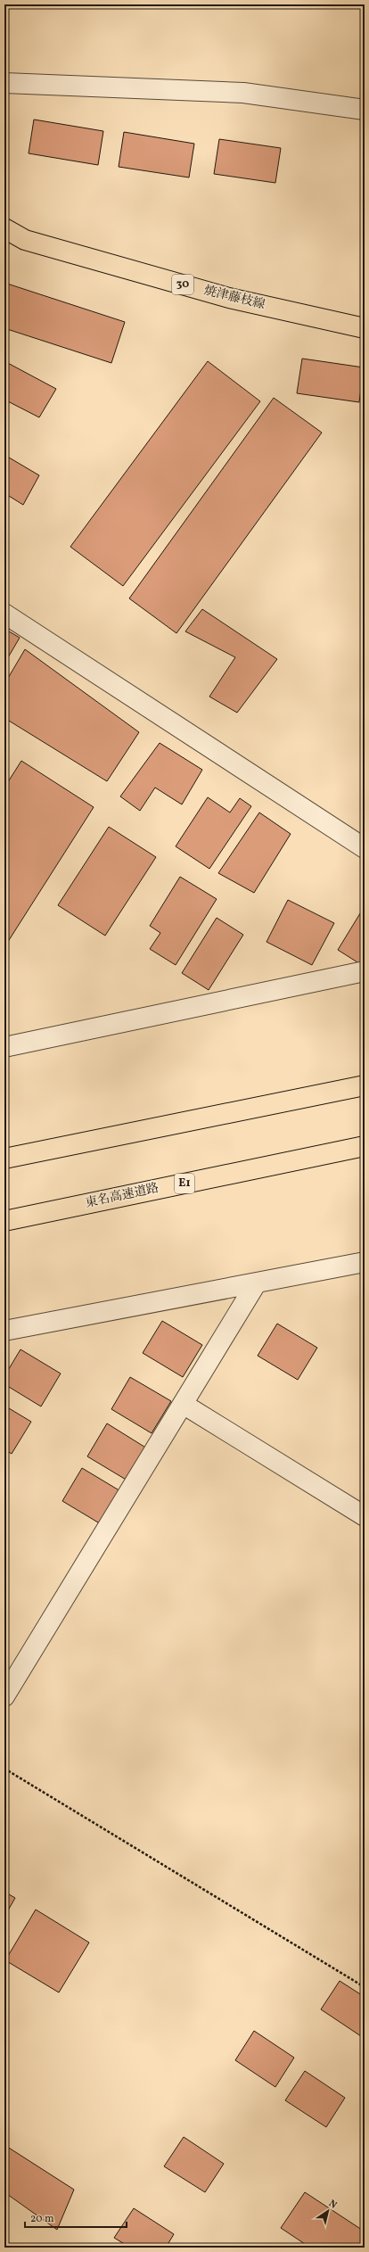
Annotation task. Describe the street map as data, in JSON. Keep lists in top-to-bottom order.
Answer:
{
  "streets": {
    "main road": [
      "30",
      "焼津藤枝線",
      "E1",
      "東名高速道路"
    ]
  },
  "scale_bar": "20 m",
  "north": "top right"
}
